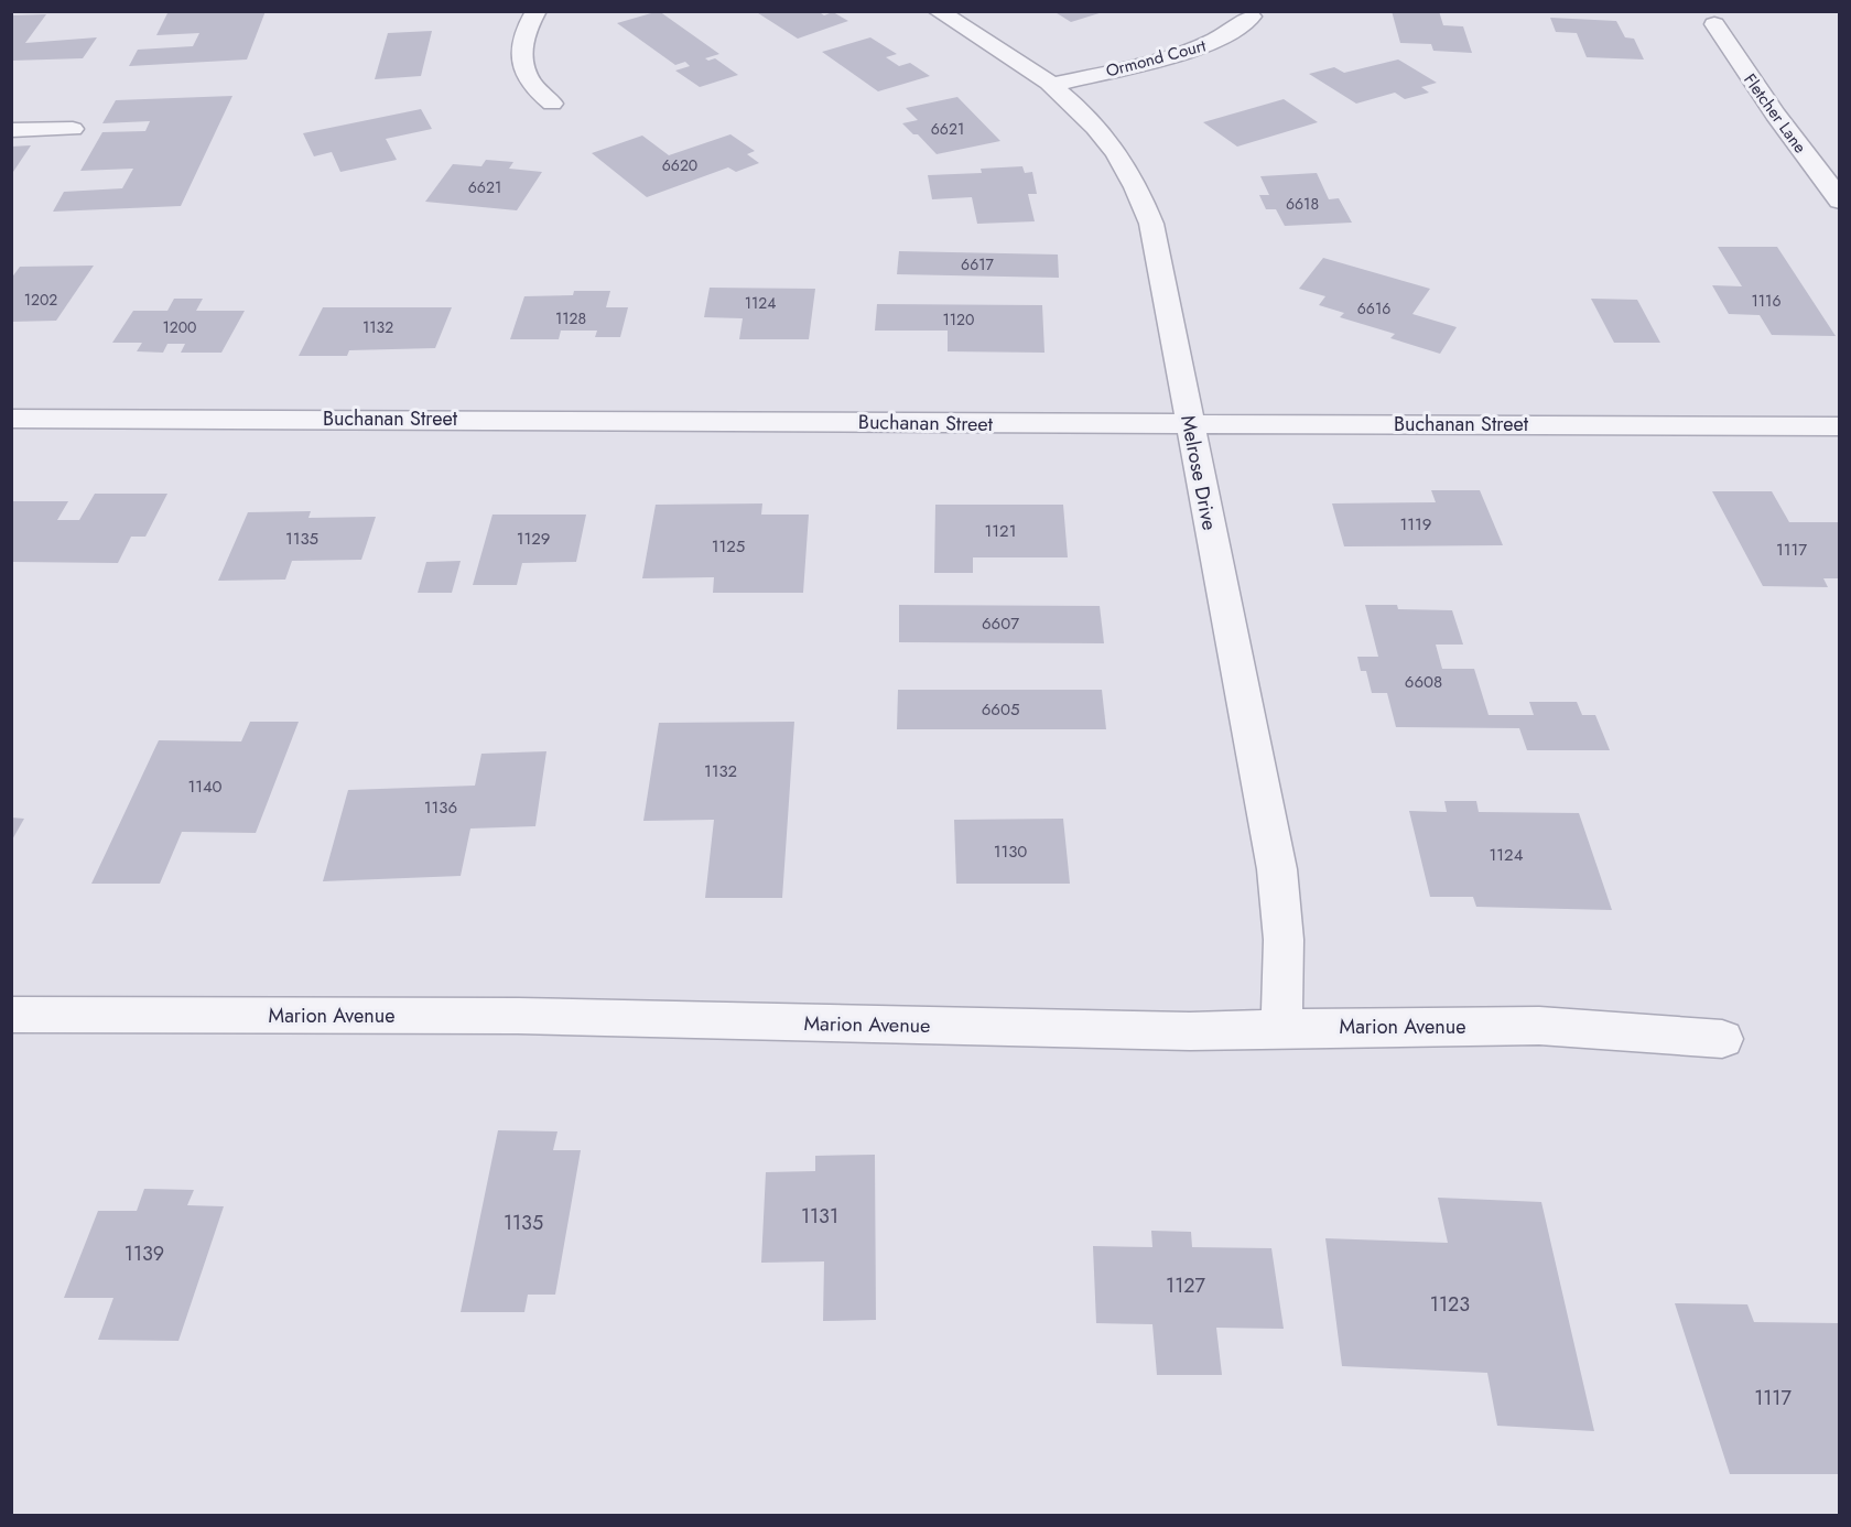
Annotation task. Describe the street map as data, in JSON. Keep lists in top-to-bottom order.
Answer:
{
  "streets": {
    "street": [
      "Ormond Court",
      "Fletcher Lane",
      "Buchanan Street",
      "Melrose Drive",
      "Marion Avenue"
    ]
  },
  "crossings": [
    ["Ormond Court", "Melrose Drive"],
    ["Buchanan Street", "Melrose Drive"],
    ["Melrose Drive", "Marion Avenue"]
  ],
  "house_numbers": [
    "6621",
    "6620",
    "6621",
    "6618",
    "6617",
    "1202",
    "1116",
    "1124",
    "6616",
    "1128",
    "1120",
    "1200",
    "1132",
    "1119",
    "1121",
    "1135",
    "1129",
    "1125",
    "1117",
    "6607",
    "6608",
    "6605",
    "1132",
    "1140",
    "1136",
    "1130",
    "1124",
    "1131",
    "1135",
    "1139",
    "1127",
    "1123",
    "1117"
  ]
}
